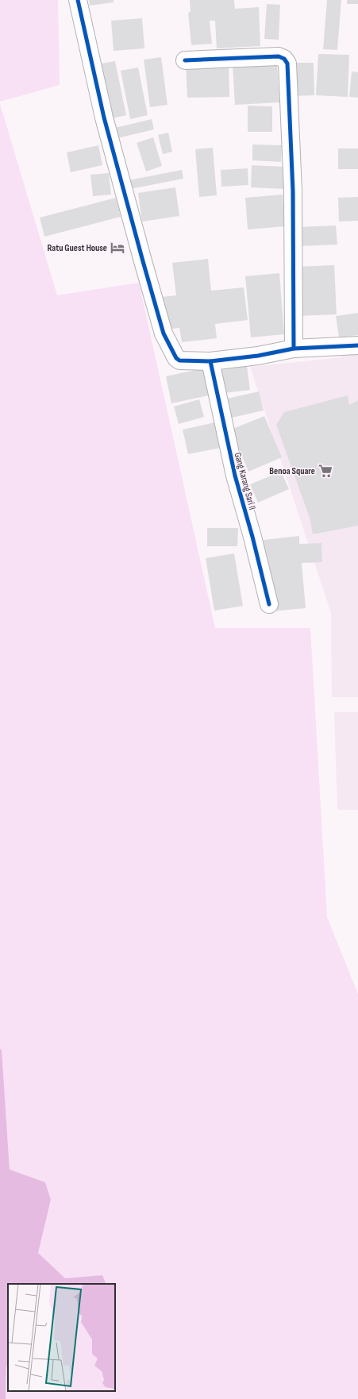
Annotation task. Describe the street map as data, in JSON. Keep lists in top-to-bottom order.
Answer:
{
  "streets": {
    "street": ["Gang Karang Sari II"]
  },
  "places": {
    "hotel": ["Ratu Guest House"],
    "supermarket": ["Benoa Square"]
  }
}
